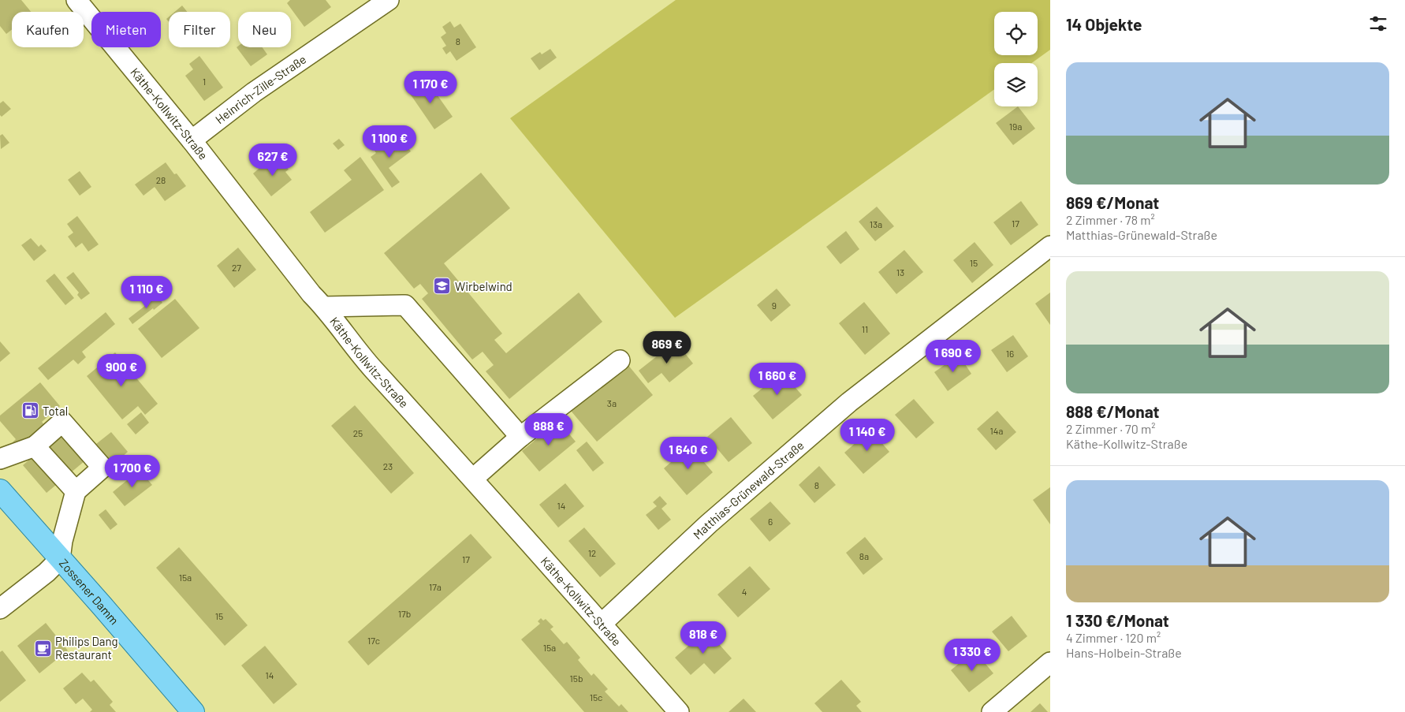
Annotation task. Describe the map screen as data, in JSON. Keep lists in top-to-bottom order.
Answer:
{
  "streets": {
    "main road": ["Zossener Damm"],
    "street": ["Heinrich-Zille-Straße", "Käthe-Kollwitz-Straße", "Matthias-Grünewald-Straße"]
  },
  "crossings": [
    ["Heinrich-Zille-Straße", "Käthe-Kollwitz-Straße"],
    ["Käthe-Kollwitz-Straße", "Matthias-Grünewald-Straße"]
  ],
  "places": {
    "school or university": ["Wirbelwind"],
    "fuel station": ["Total"],
    "cafe": ["Philips Dang Restaurant"]
  },
  "house_numbers": [
    "8",
    "1",
    "19a",
    "28",
    "17",
    "13a",
    "15",
    "27",
    "13",
    "9",
    "11",
    "16",
    "3a",
    "14a",
    "25",
    "23",
    "8",
    "14",
    "6",
    "12",
    "8a",
    "17",
    "15a",
    "17a",
    "4",
    "17b",
    "15",
    "17c",
    "15a",
    "14",
    "15b",
    "15c"
  ],
  "page": {
    "heading": "14 Objekte",
    "chip": [
      "Kaufen",
      "Mieten",
      "Filter",
      "Neu"
    ],
    "list": [
      {
        "name": "869 €/Monat",
        "note": "2 Zimmer · 78 m² · Matthias-Grünewald-Straße"
      },
      {
        "name": "888 €/Monat",
        "note": "2 Zimmer · 70 m² · Käthe-Kollwitz-Straße"
      },
      {
        "name": "1 330 €/Monat",
        "note": "4 Zimmer · 120 m² · Hans-Holbein-Straße"
      }
    ],
    "price": [
      "1 170 €",
      "1 100 €",
      "627 €",
      "1 110 €",
      "869 €",
      "1 690 €",
      "900 €",
      "1 660 €",
      "888 €",
      "1 140 €",
      "1 640 €",
      "1 700 €",
      "818 €",
      "1 330 €"
    ]
  }
}
